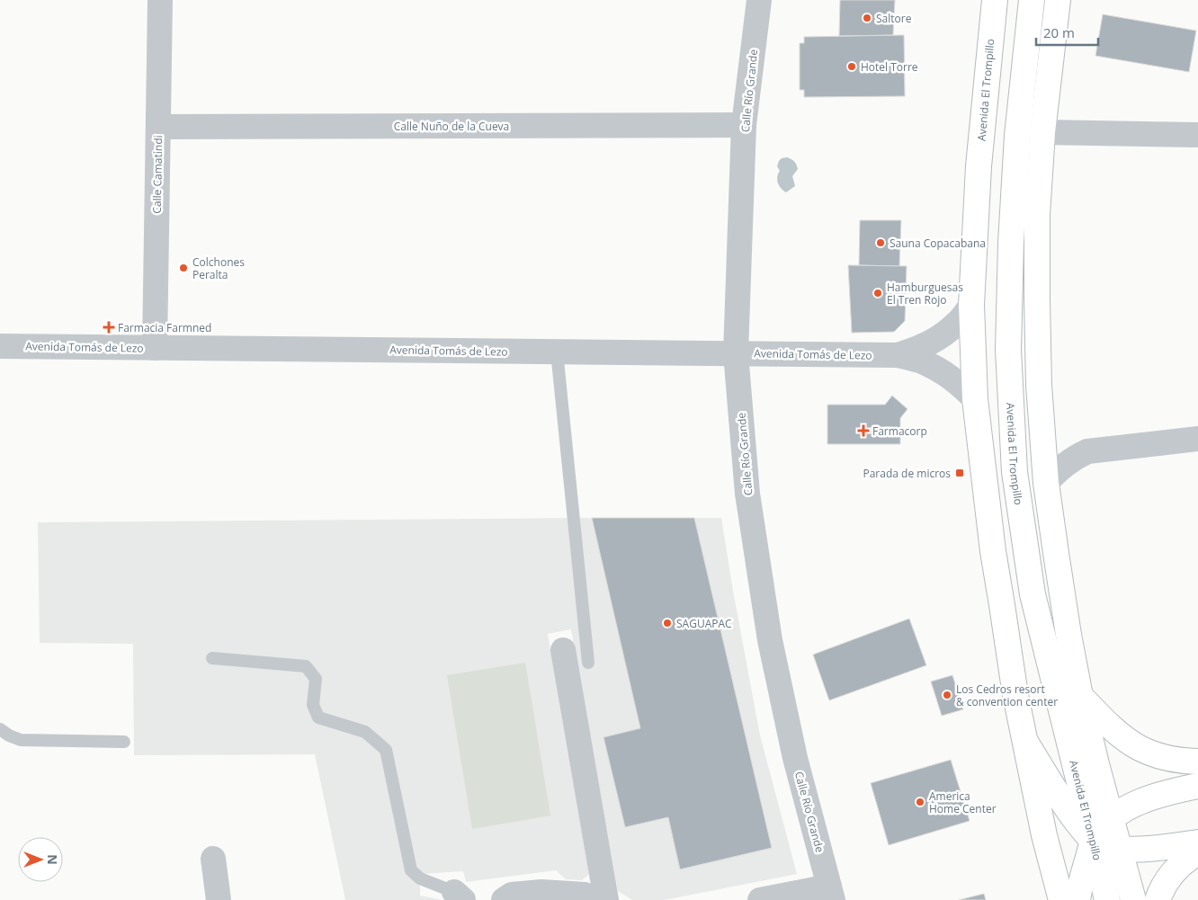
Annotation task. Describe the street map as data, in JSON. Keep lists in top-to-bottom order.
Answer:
{
  "streets": {
    "main road": ["Avenida El Trompillo"],
    "street": [
      "Calle Río Grande",
      "Calle Nuño de la Cueva",
      "Calle Camatindi",
      "Avenida Tomás de Lezo"
    ]
  },
  "crossings": [
    ["Avenida El Trompillo", "Avenida Tomás de Lezo"],
    ["Calle Río Grande", "Calle Nuño de la Cueva"],
    ["Calle Río Grande", "Avenida Tomás de Lezo"],
    ["Calle Nuño de la Cueva", "Calle Camatindi"],
    ["Calle Camatindi", "Avenida Tomás de Lezo"]
  ],
  "places": {
    "other": [
      "Saltore",
      "Hotel Torre",
      "Sauna Copacabana",
      "Colchones Peralta",
      "Hamburguesas El Tren Rojo",
      "SAGUAPAC",
      "Los Cedros resort & convention center",
      "America Home Center"
    ],
    "health": ["Farmacia Farmned", "Farmacorp"],
    "transit": ["Parada de micros"]
  },
  "scale_bar": "20 m",
  "north": "right"
}
